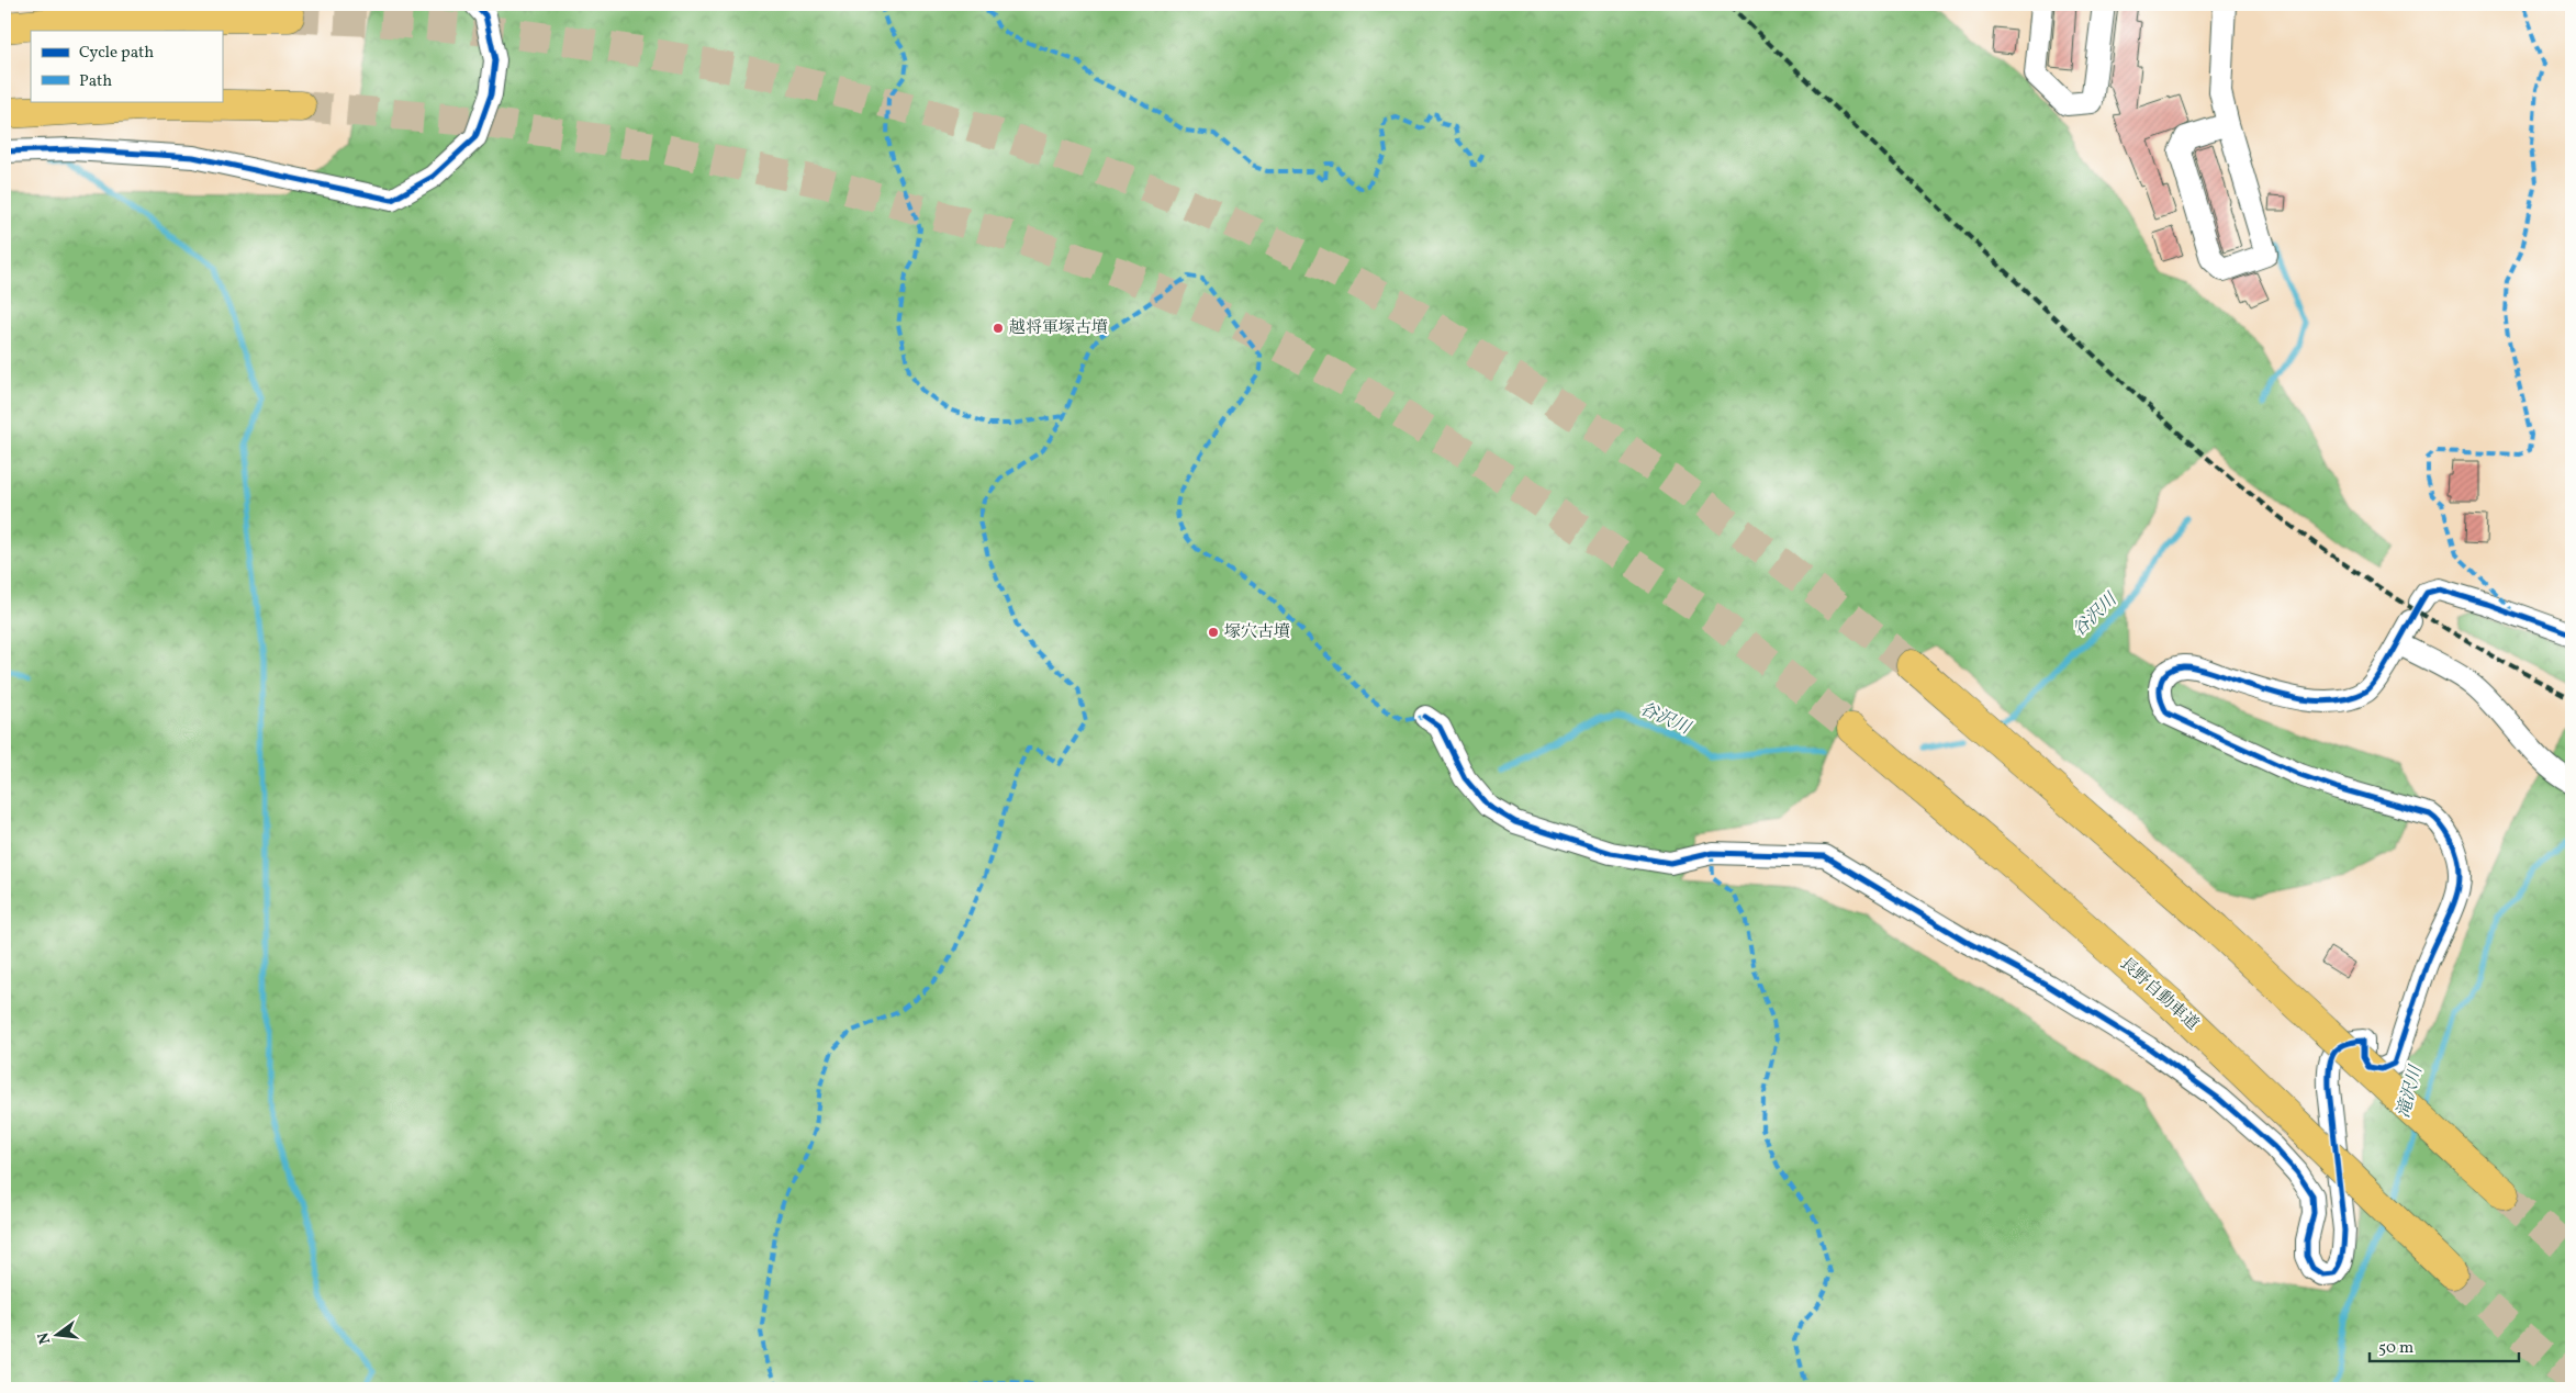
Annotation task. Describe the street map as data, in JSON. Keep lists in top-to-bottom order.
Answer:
{
  "streets": {
    "highway": ["長野自動車道"]
  },
  "water": ["谷沢川", "滝沢川"],
  "places": ["越将軍塚古墳", "塚穴古墳"],
  "legend": ["Cycle path", "Path"],
  "scale_bar": "50 m",
  "north": "left"
}
